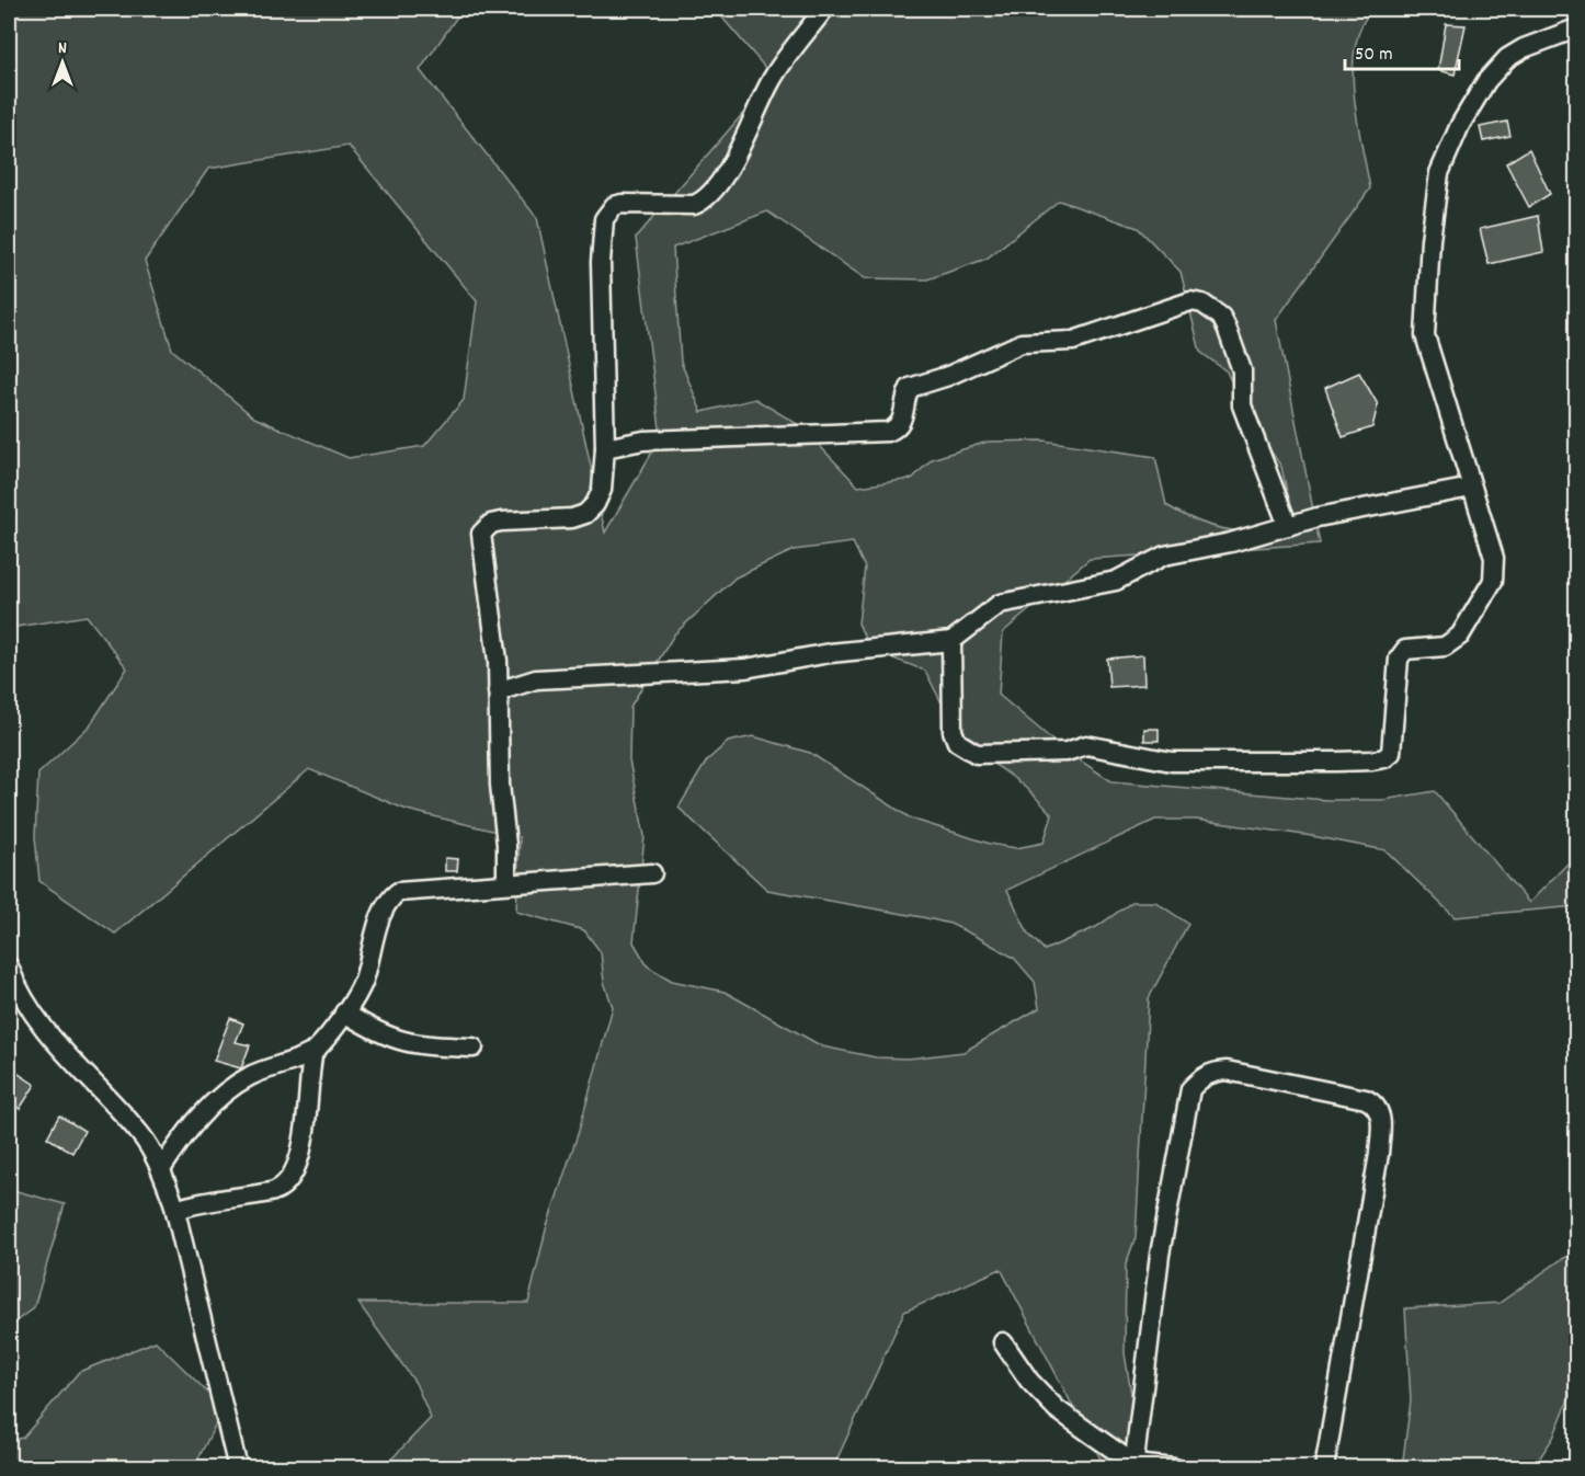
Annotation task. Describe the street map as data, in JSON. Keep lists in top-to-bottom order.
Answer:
{
  "scale_bar": "50 m",
  "north": "top"
}
